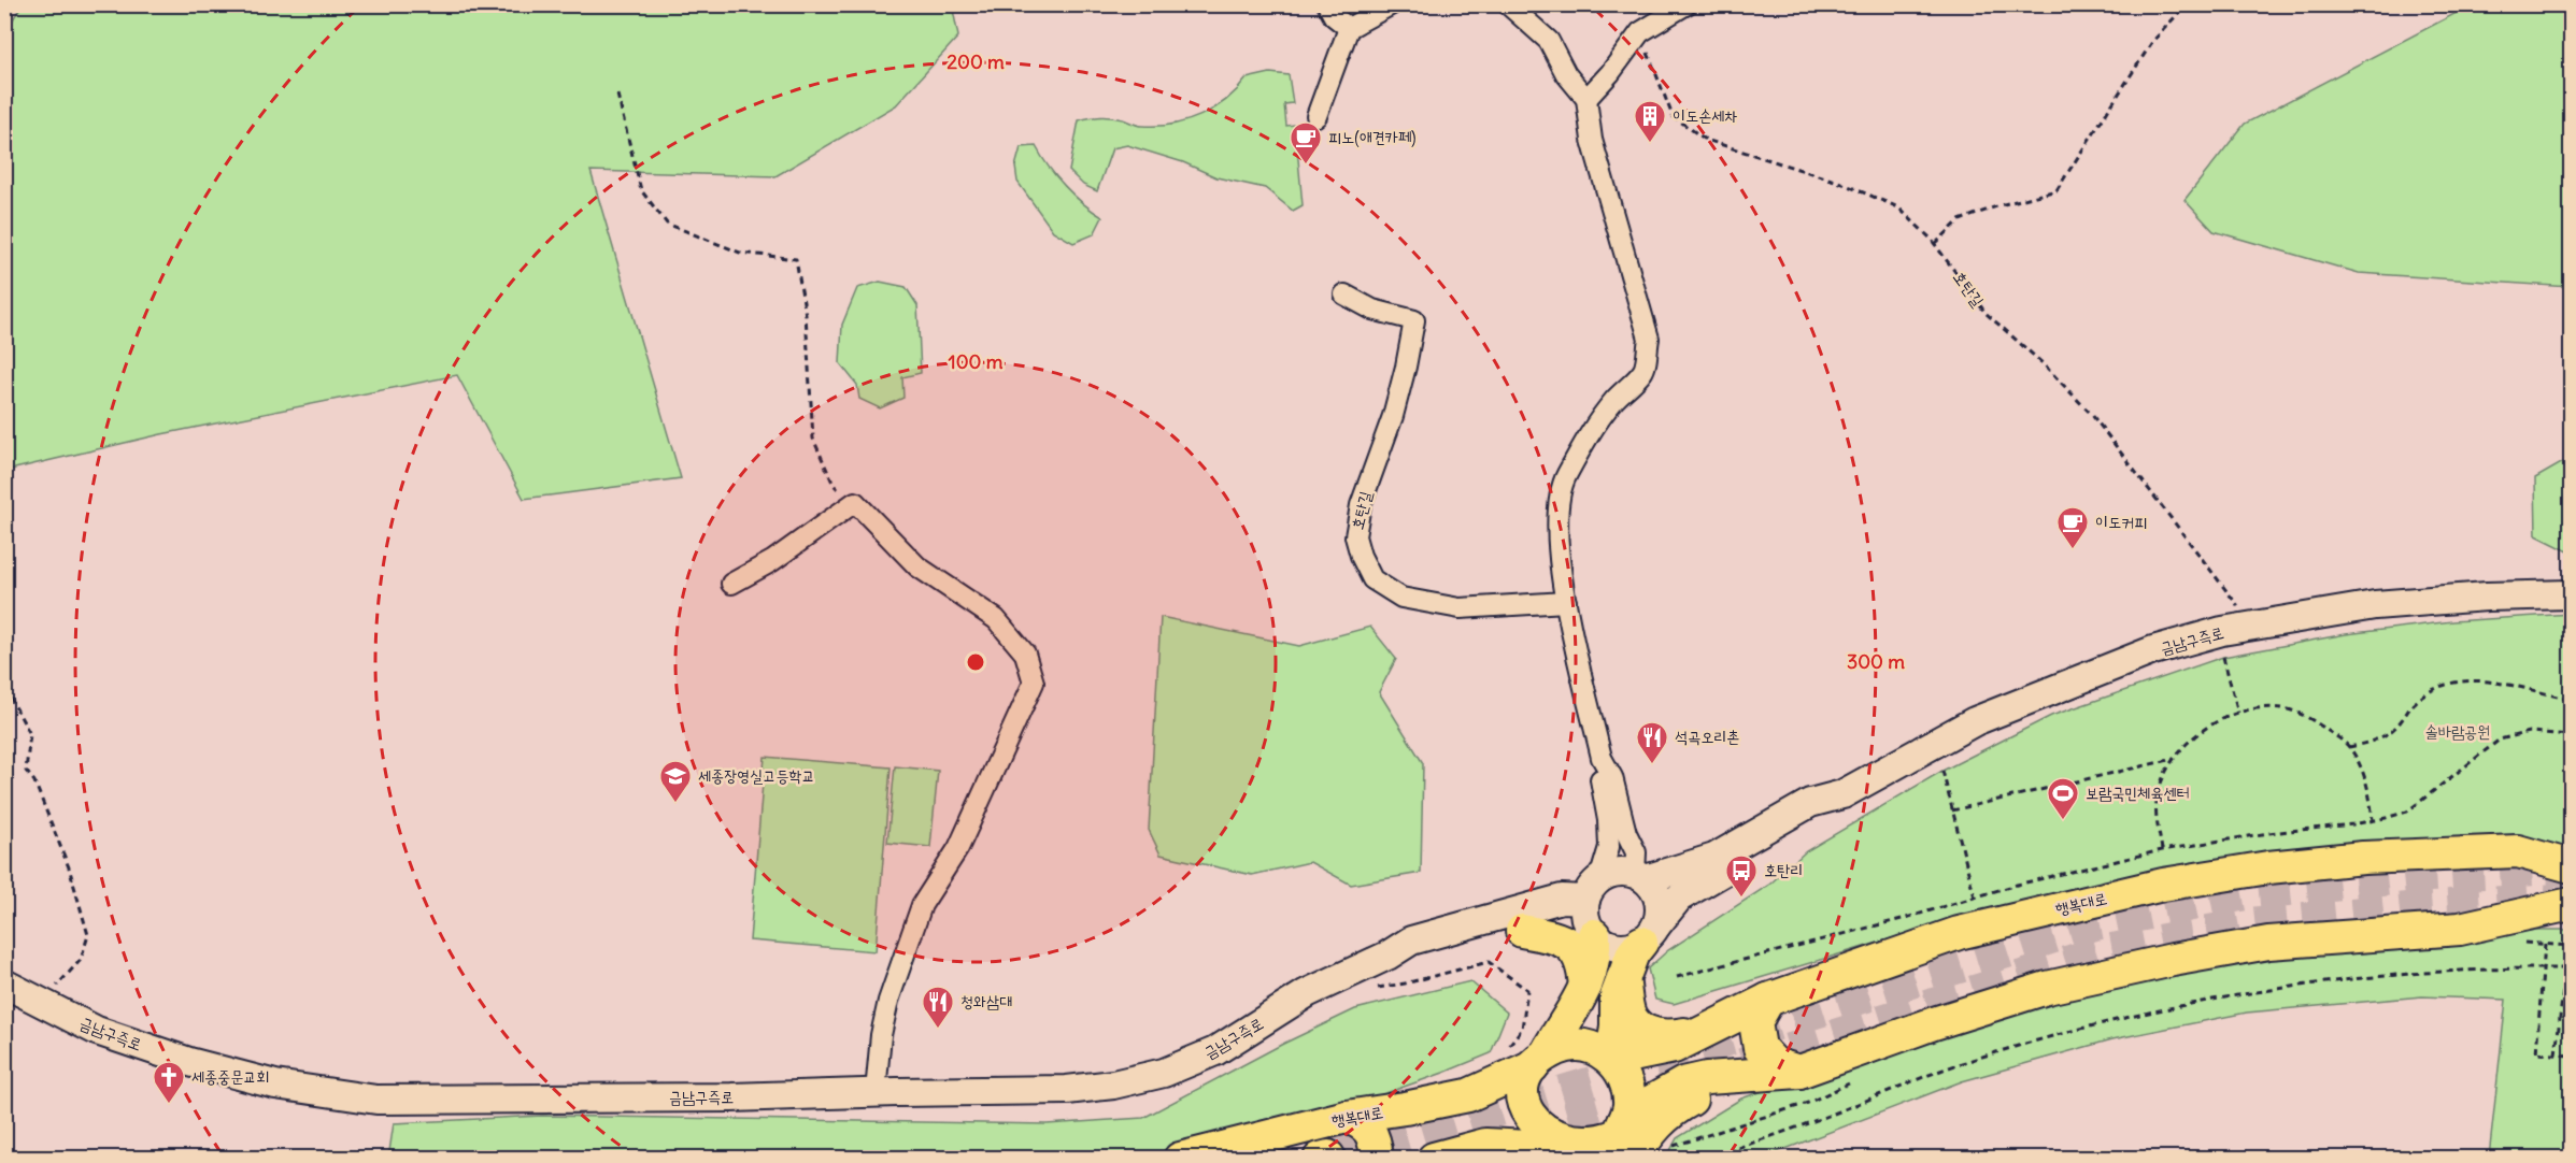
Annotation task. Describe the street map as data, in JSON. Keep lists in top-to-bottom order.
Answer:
{
  "streets": {
    "highway": ["행복대로"],
    "main road": ["금남구즉로"],
    "street": ["호탄길"]
  },
  "crossings": [
    ["호탄길", "금남구즉로"]
  ],
  "parks": ["솔바람공원"],
  "places": {
    "building": ["이도손세차"],
    "cafe": ["피노(애견카페)", "이도커피"],
    "restaurant": ["석곡오리촌", "청와삼대"],
    "school or university": ["세종장영실고등학교"],
    "sports": ["보람국민체육센터"],
    "bus stop": ["호탄리"],
    "church": ["세종중문교회"]
  },
  "rings": ["200 m", "100 m", "300 m"]
}
